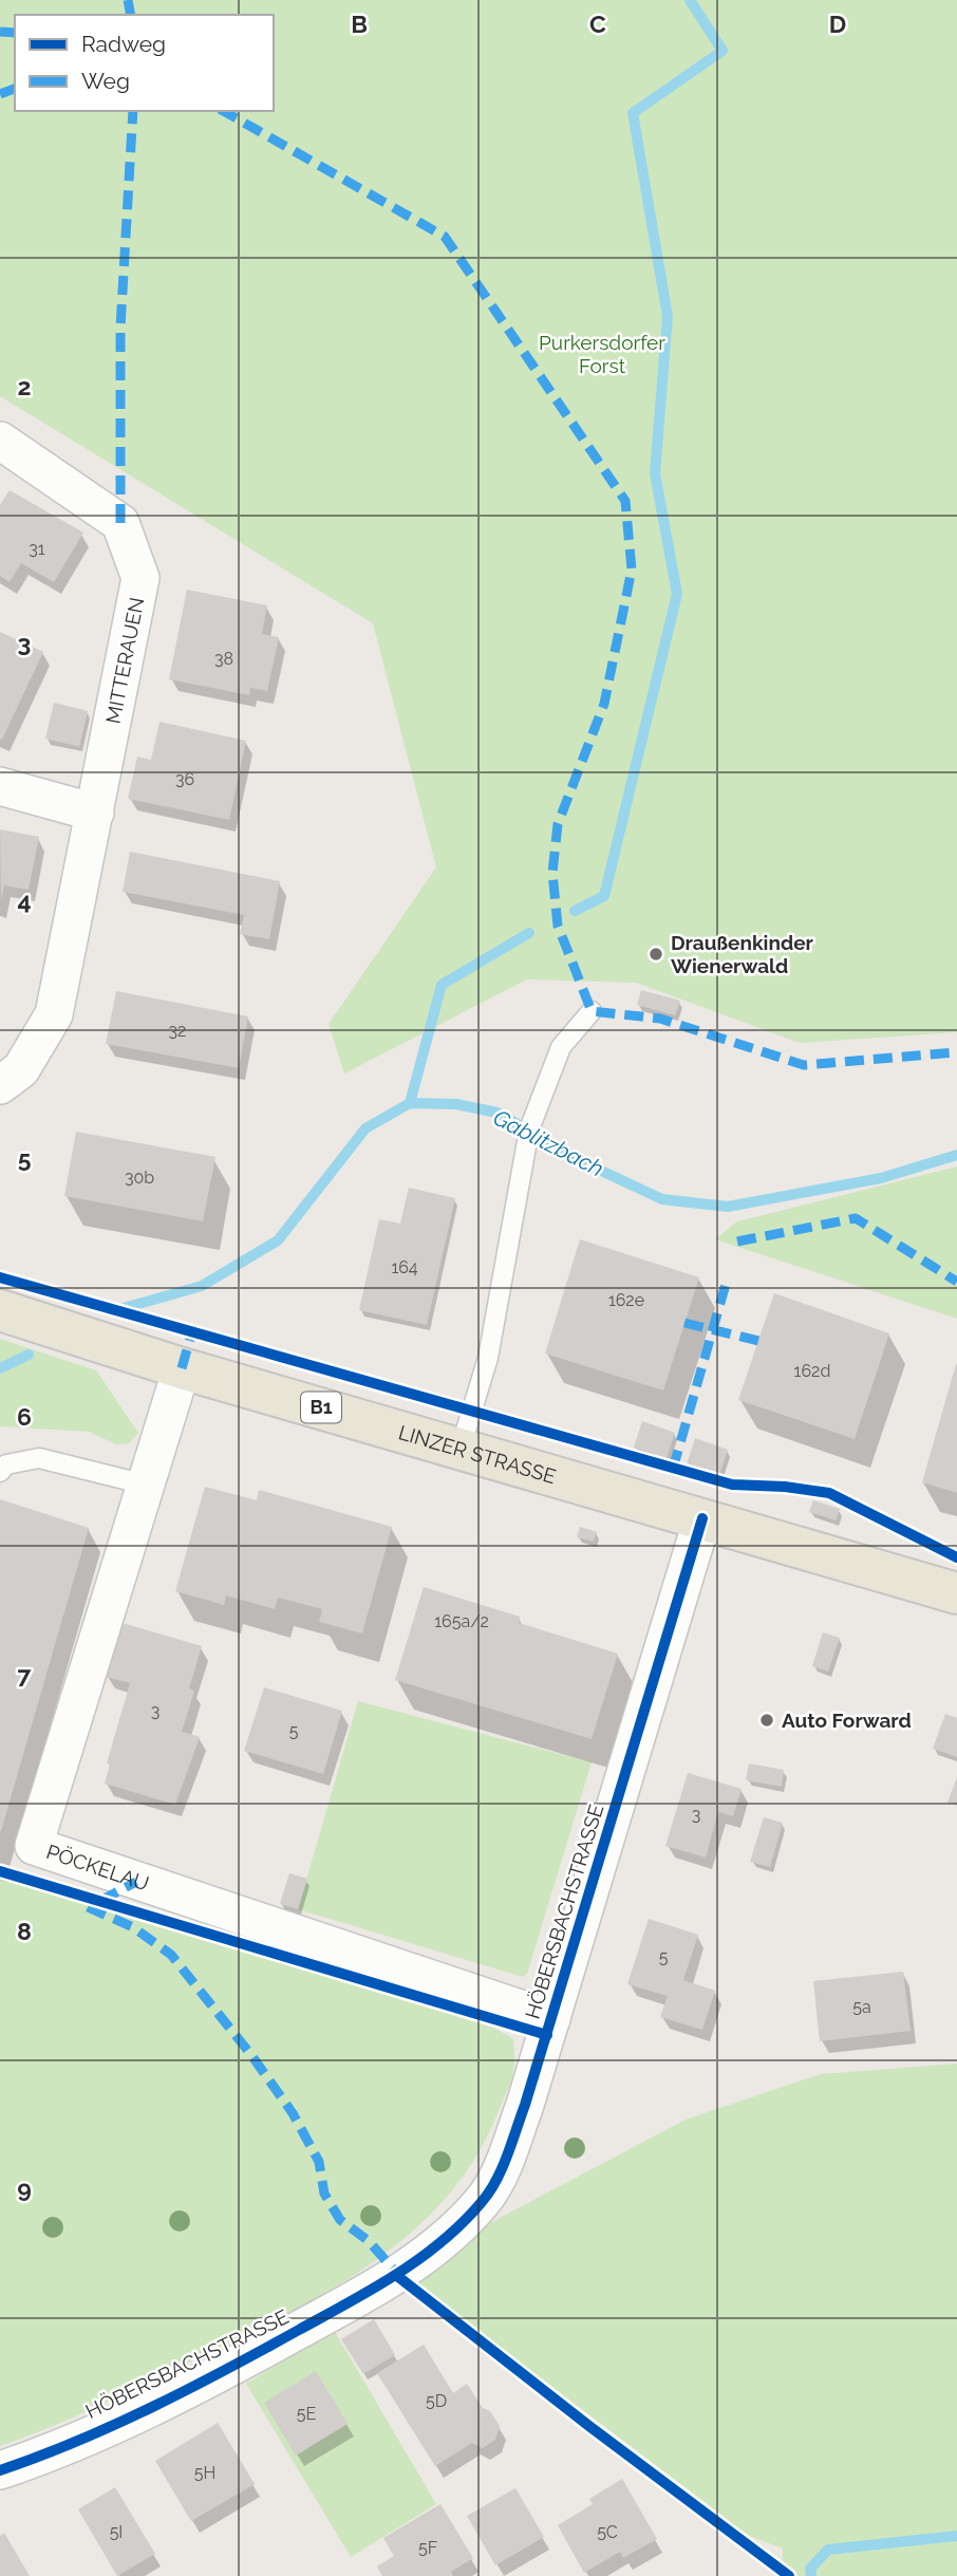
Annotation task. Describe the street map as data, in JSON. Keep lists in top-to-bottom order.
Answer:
{
  "streets": {
    "main road": ["B1", "LINZER STRASSE"],
    "street": ["MITTERAUEN", "PÖCKELAU", "HÖBERSBACHSTRASSE"]
  },
  "crossings": [
    ["LINZER STRASSE", "PÖCKELAU"],
    ["LINZER STRASSE", "HÖBERSBACHSTRASSE"],
    ["PÖCKELAU", "HÖBERSBACHSTRASSE"]
  ],
  "water": ["Gablitzbach"],
  "parks": ["Purkersdorfer Forst"],
  "places": ["Draußenkinder Wienerwald", "Auto Forward"],
  "house_numbers": [
    "31",
    "38",
    "36",
    "32",
    "30b",
    "164",
    "162e",
    "162d",
    "165a/2",
    "3",
    "5",
    "3",
    "5",
    "5a",
    "5D",
    "5E",
    "5H",
    "5I",
    "5C",
    "5F"
  ],
  "legend": ["Radweg", "Weg"],
  "grid": {
    "columns": ["B", "C", "D"],
    "rows": [
      "2",
      "3",
      "4",
      "5",
      "6",
      "7",
      "8",
      "9"
    ]
  }
}
